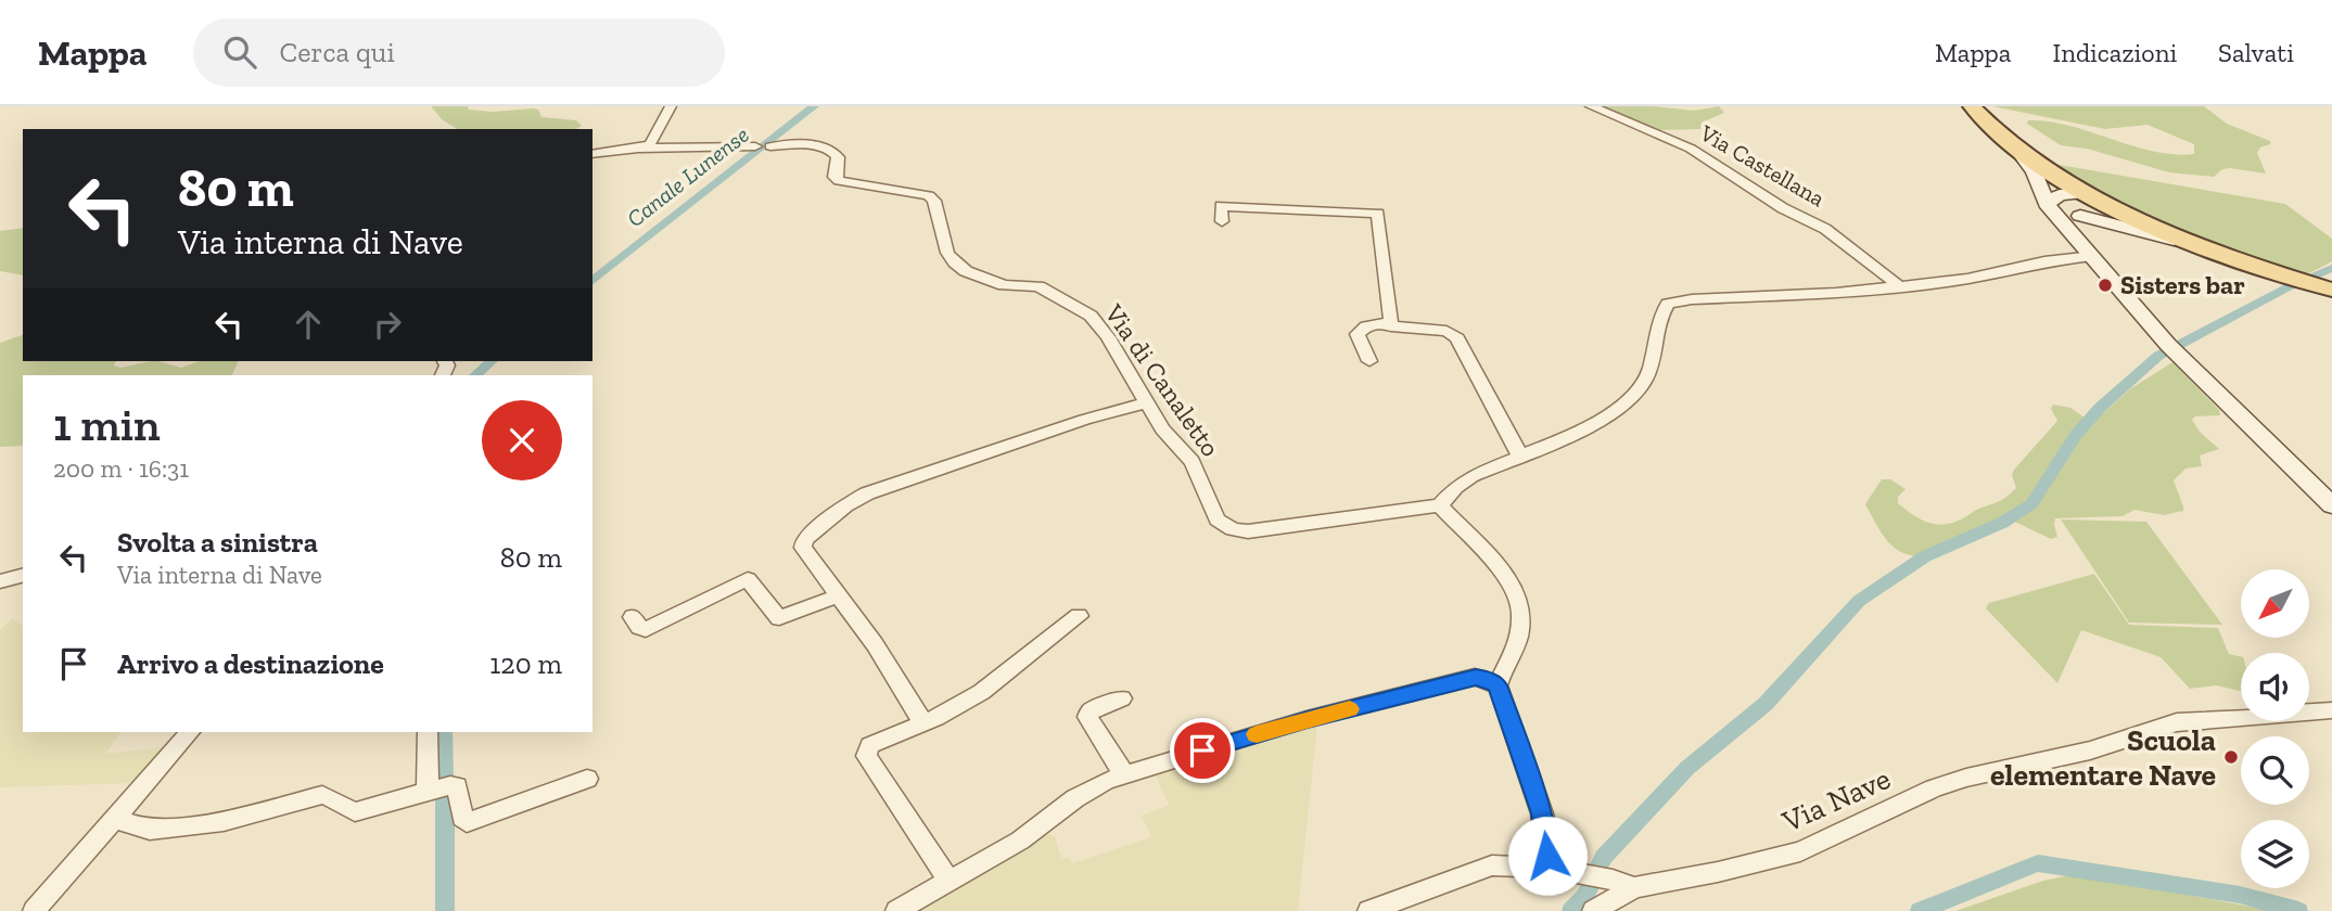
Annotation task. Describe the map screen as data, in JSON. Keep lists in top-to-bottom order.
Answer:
{
  "streets": {
    "street": ["Via Castellana", "Via di Canaletto", "Via Nave"]
  },
  "water": ["Canale Lunense"],
  "places": ["Sisters bar", "Scuola elementare Nave"],
  "north": "bottom left",
  "page": {
    "header": "Mappa",
    "search": "Cerca qui",
    "nav": ["Mappa", "Indicazioni", "Salvati"],
    "turn": ["80 m", "Via interna di Nave"],
    "heading": ["1 min", "200 m · 16:31"],
    "list": [
      {
        "name": "Svolta a sinistra",
        "note": "Via interna di Nave",
        "value": "80 m"
      },
      {
        "name": "Arrivo a destinazione",
        "value": "120 m"
      }
    ]
  }
}
